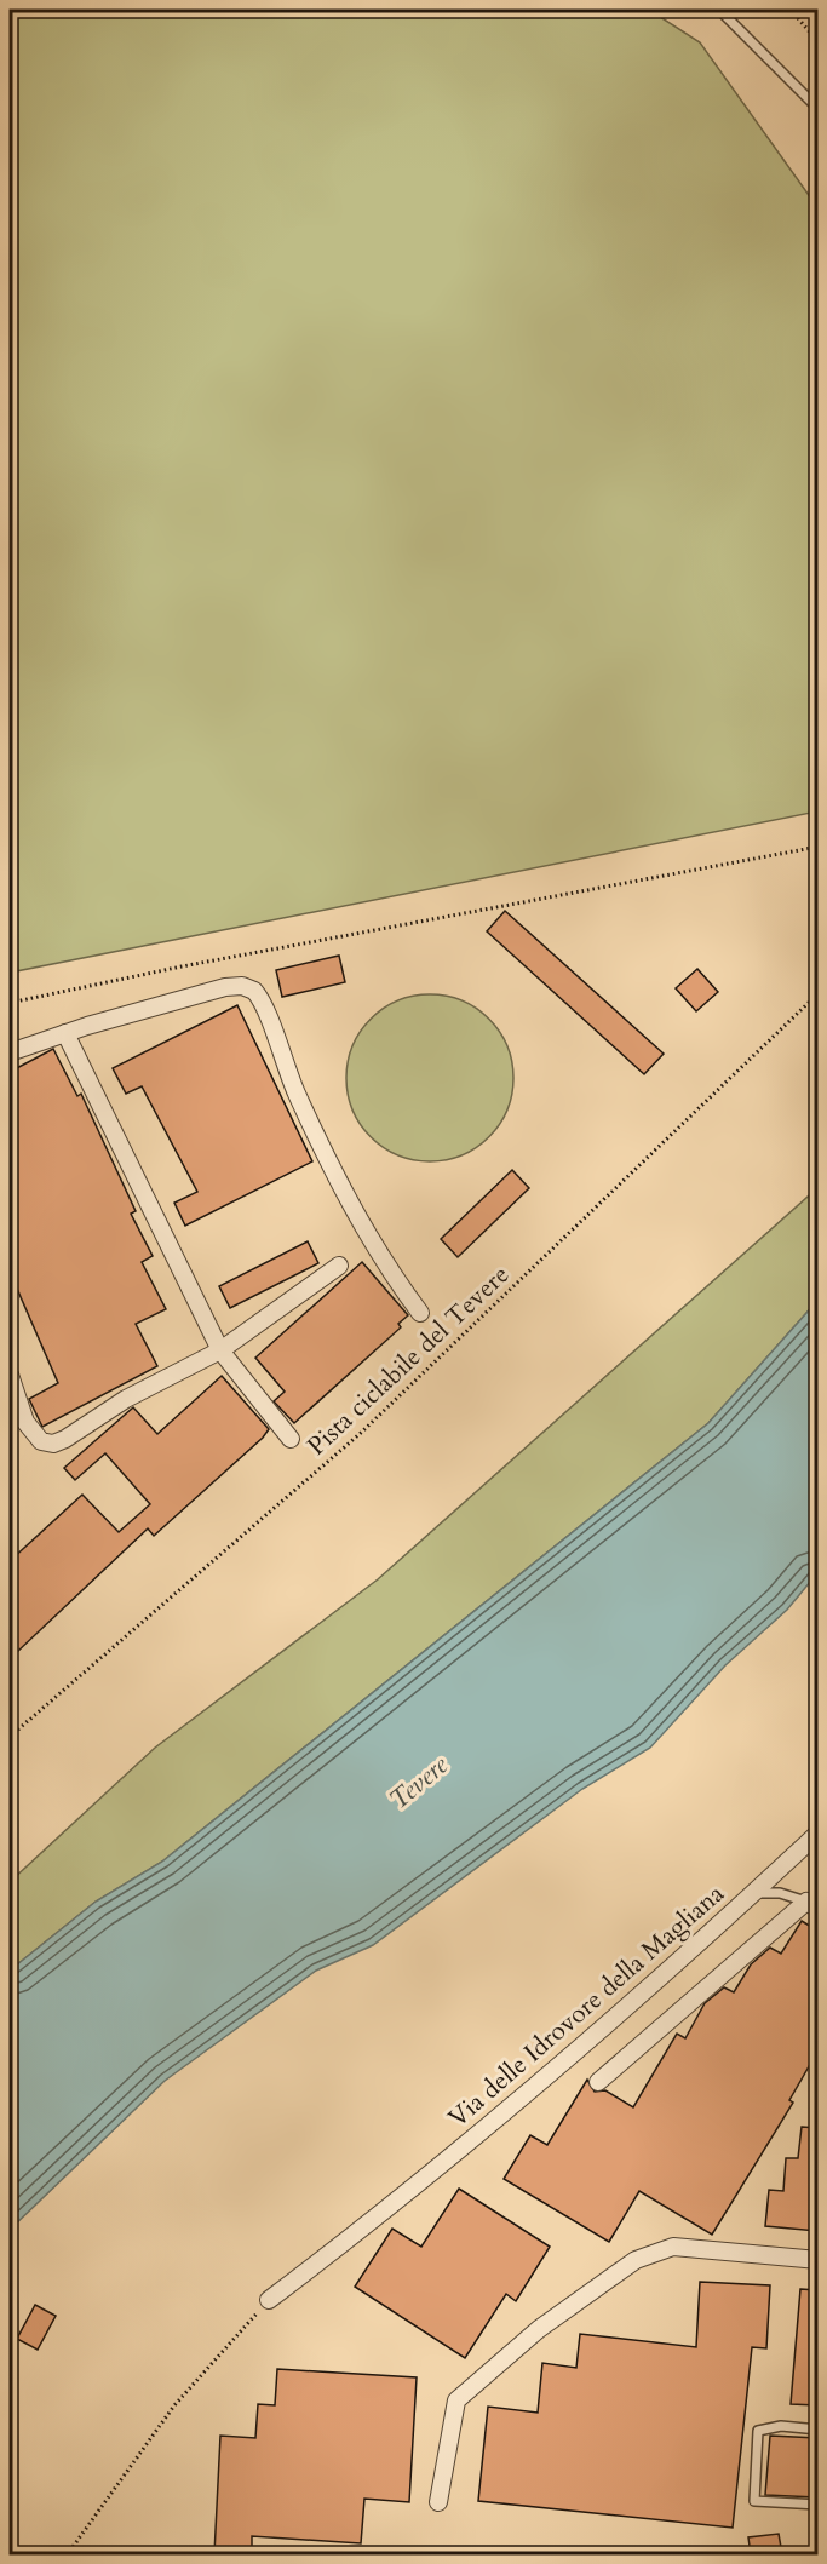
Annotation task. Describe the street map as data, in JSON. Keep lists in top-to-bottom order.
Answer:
{
  "streets": {
    "street": ["Via delle Idrovore della Magliana"],
    "path": ["Pista ciclabile del Tevere"]
  },
  "water": ["Tevere"]
}
